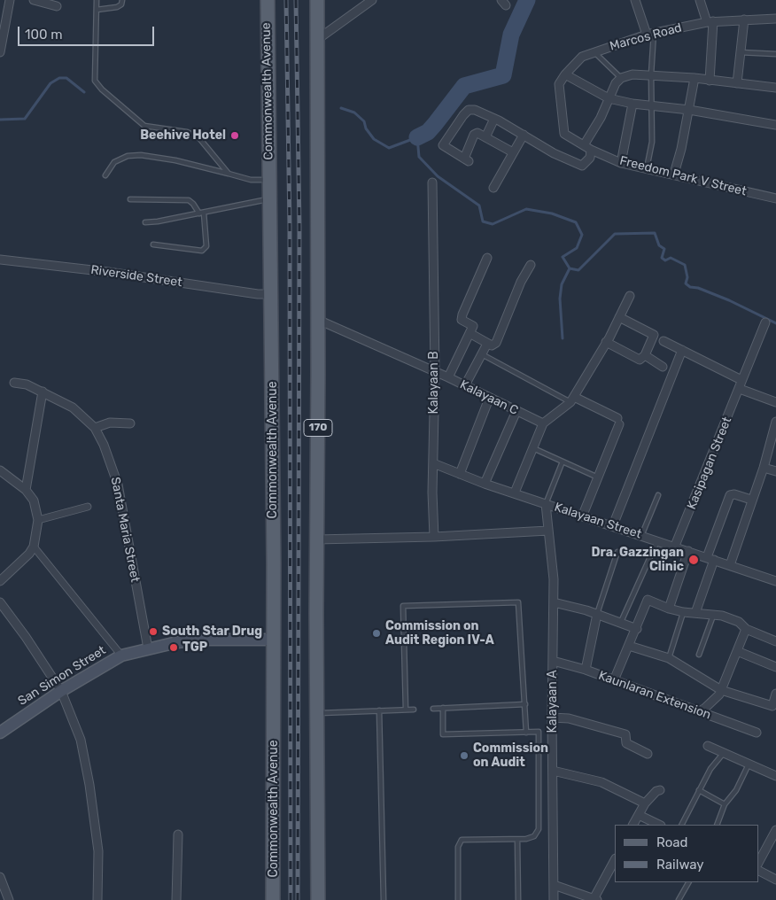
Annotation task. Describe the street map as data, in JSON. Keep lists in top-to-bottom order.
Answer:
{
  "streets": {
    "main road": ["Commonwealth Avenue", "170", "San Simon Street"],
    "street": [
      "Marcos Road",
      "Freedom Park V Street",
      "Riverside Street",
      "Kalayaan B",
      "Kalayaan C",
      "Kasipagan Street",
      "Kalayaan Street",
      "Santa Maria Street",
      "Kaunlaran Extension",
      "Kalayaan A"
    ]
  },
  "crossings": [
    ["Marcos Road", "Freedom Park V Street"],
    ["Commonwealth Avenue", "Riverside Street"],
    ["Commonwealth Avenue", "San Simon Street"],
    ["Kalayaan B", "Kalayaan C"],
    ["Kalayaan C", "170"],
    ["Kasipagan Street", "Kalayaan Street"],
    ["Kalayaan Street", "Kalayaan A"],
    ["Santa Maria Street", "San Simon Street"],
    ["Kaunlaran Extension", "Kalayaan A"]
  ],
  "places": [
    "Beehive Hotel",
    "Dra. Gazzingan Clinic",
    "South Star Drug",
    "Commission on Audit Region IV-A",
    "TGP",
    "Commission on Audit"
  ],
  "legend": ["Road", "Railway"],
  "scale_bar": "100 m"
}
